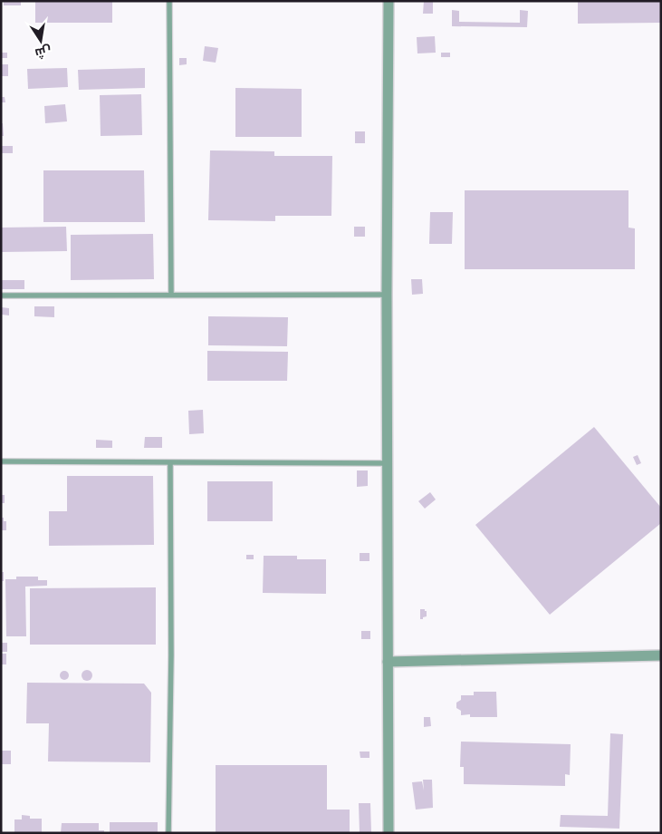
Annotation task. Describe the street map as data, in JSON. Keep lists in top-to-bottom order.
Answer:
{
  "north": "bottom"
}
